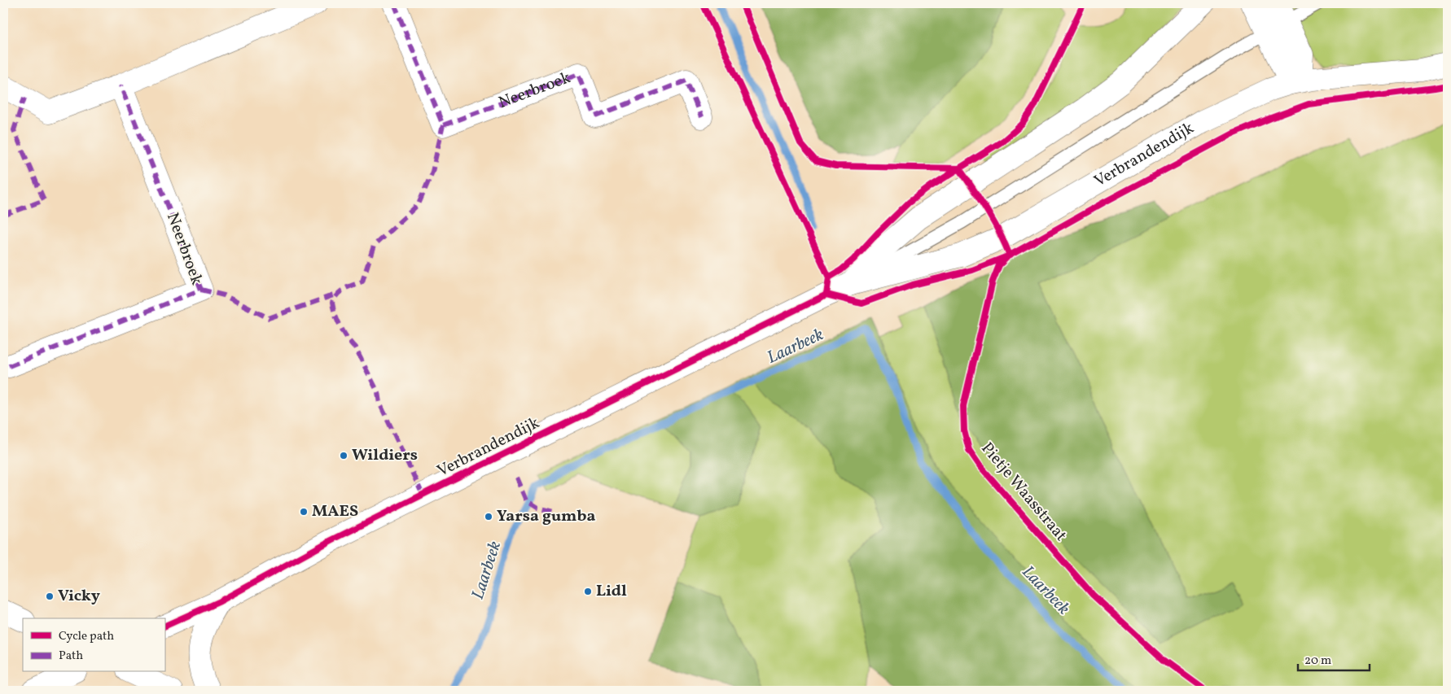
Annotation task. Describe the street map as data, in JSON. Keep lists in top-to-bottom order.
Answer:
{
  "streets": {
    "main road": ["Neerbroek", "Verbrandendijk"],
    "cycle path": ["Pietje Waasstraat"]
  },
  "water": ["Laarbeek"],
  "places": [
    "Wildiers",
    "MAES",
    "Yarsa gumba",
    "Lidl",
    "Vicky"
  ],
  "legend": ["Cycle path", "Path"],
  "scale_bar": "20 m"
}
